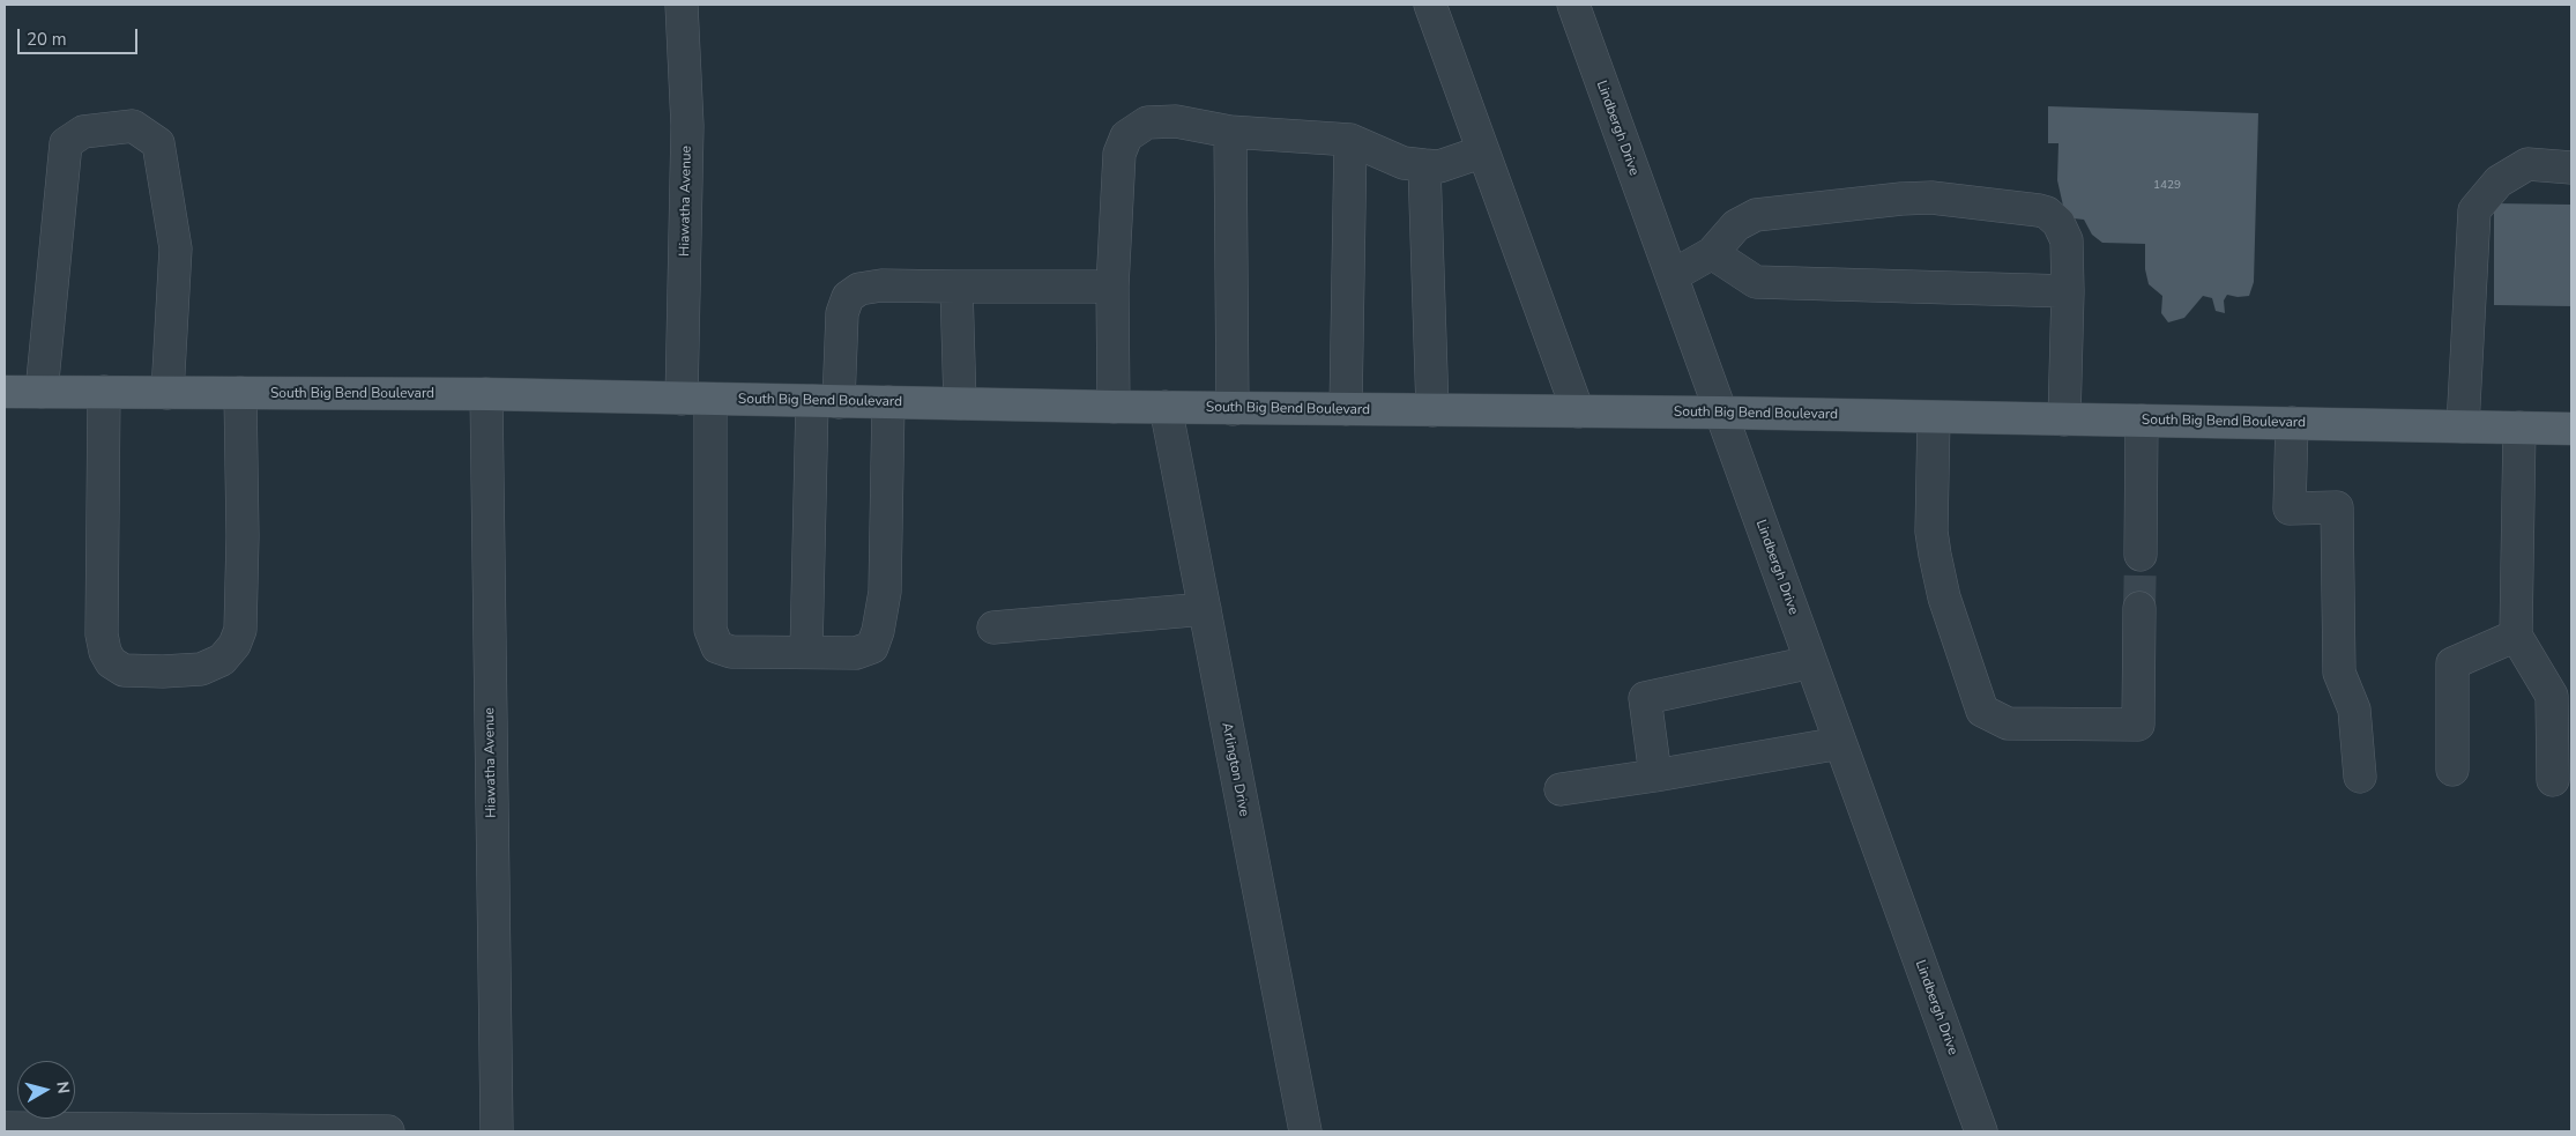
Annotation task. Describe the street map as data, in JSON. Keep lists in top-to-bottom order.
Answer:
{
  "streets": {
    "main road": ["South Big Bend Boulevard"],
    "street": ["Lindbergh Drive", "Hiawatha Avenue", "Arlington Drive"]
  },
  "crossings": [
    ["Lindbergh Drive", "South Big Bend Boulevard"],
    ["Hiawatha Avenue", "South Big Bend Boulevard"],
    ["South Big Bend Boulevard", "Arlington Drive"]
  ],
  "house_numbers": ["1429"],
  "scale_bar": "20 m",
  "north": "right"
}
